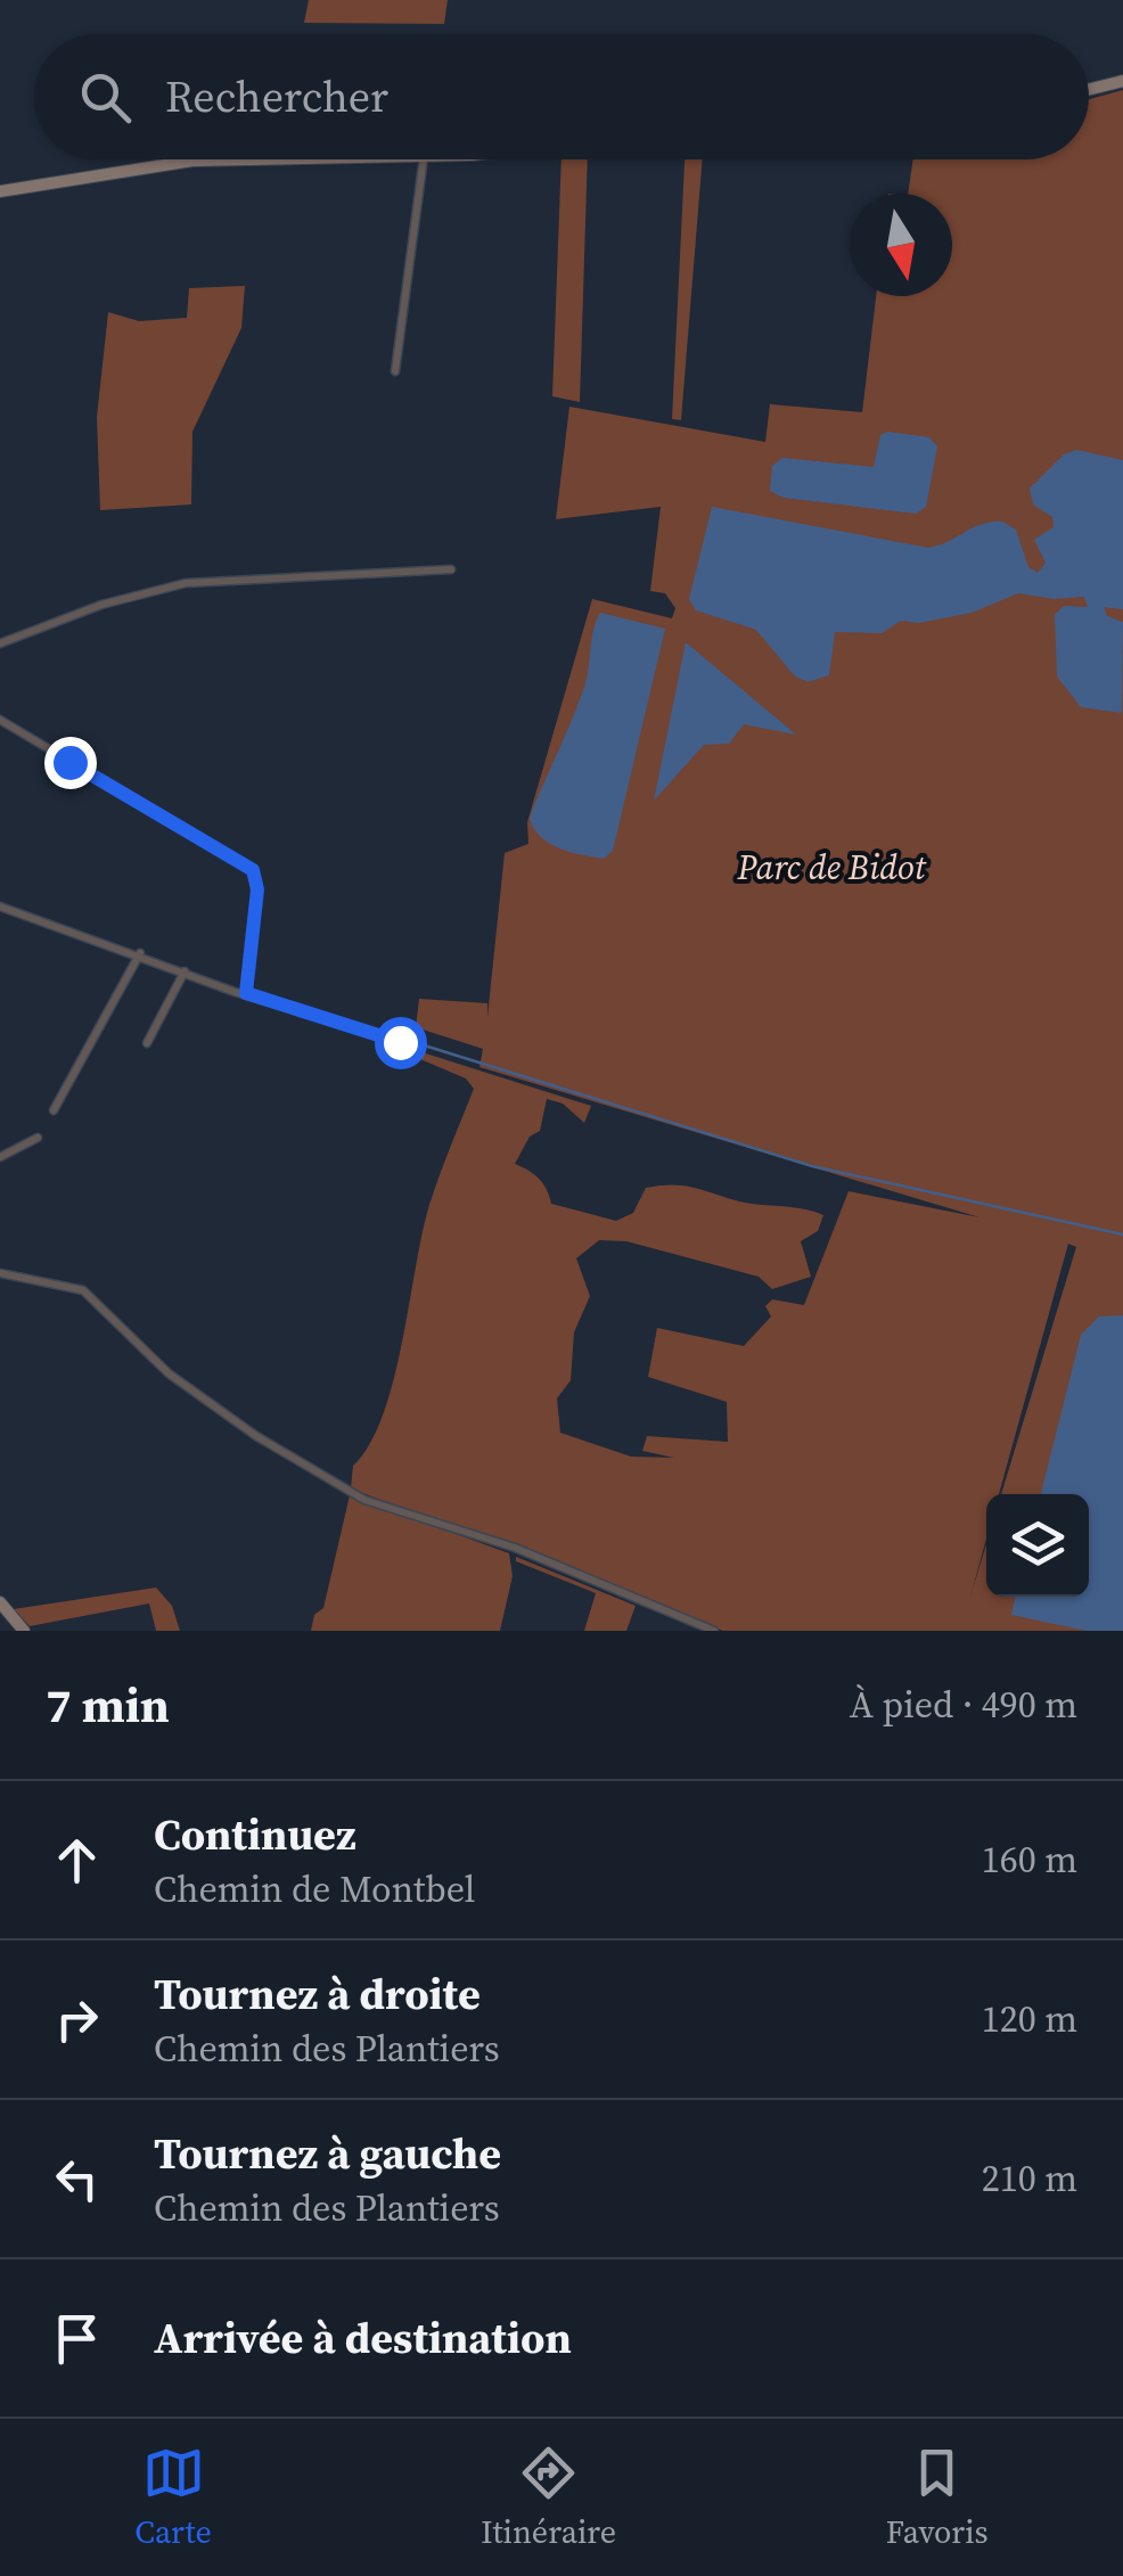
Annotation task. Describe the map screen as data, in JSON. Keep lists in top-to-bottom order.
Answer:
{
  "parks": ["Parc de Bidot"],
  "north": "bottom",
  "page": {
    "search": "Rechercher",
    "heading": ["7 min", "À pied · 490 m"],
    "list": [
      ["Continuez", "Chemin de Montbel", "160 m"],
      ["Tournez à droite", "Chemin des Plantiers", "120 m"],
      ["Tournez à gauche", "Chemin des Plantiers", "210 m"],
      "Arrivée à destination"
    ],
    "nav": ["Carte", "Itinéraire", "Favoris"]
  }
}
